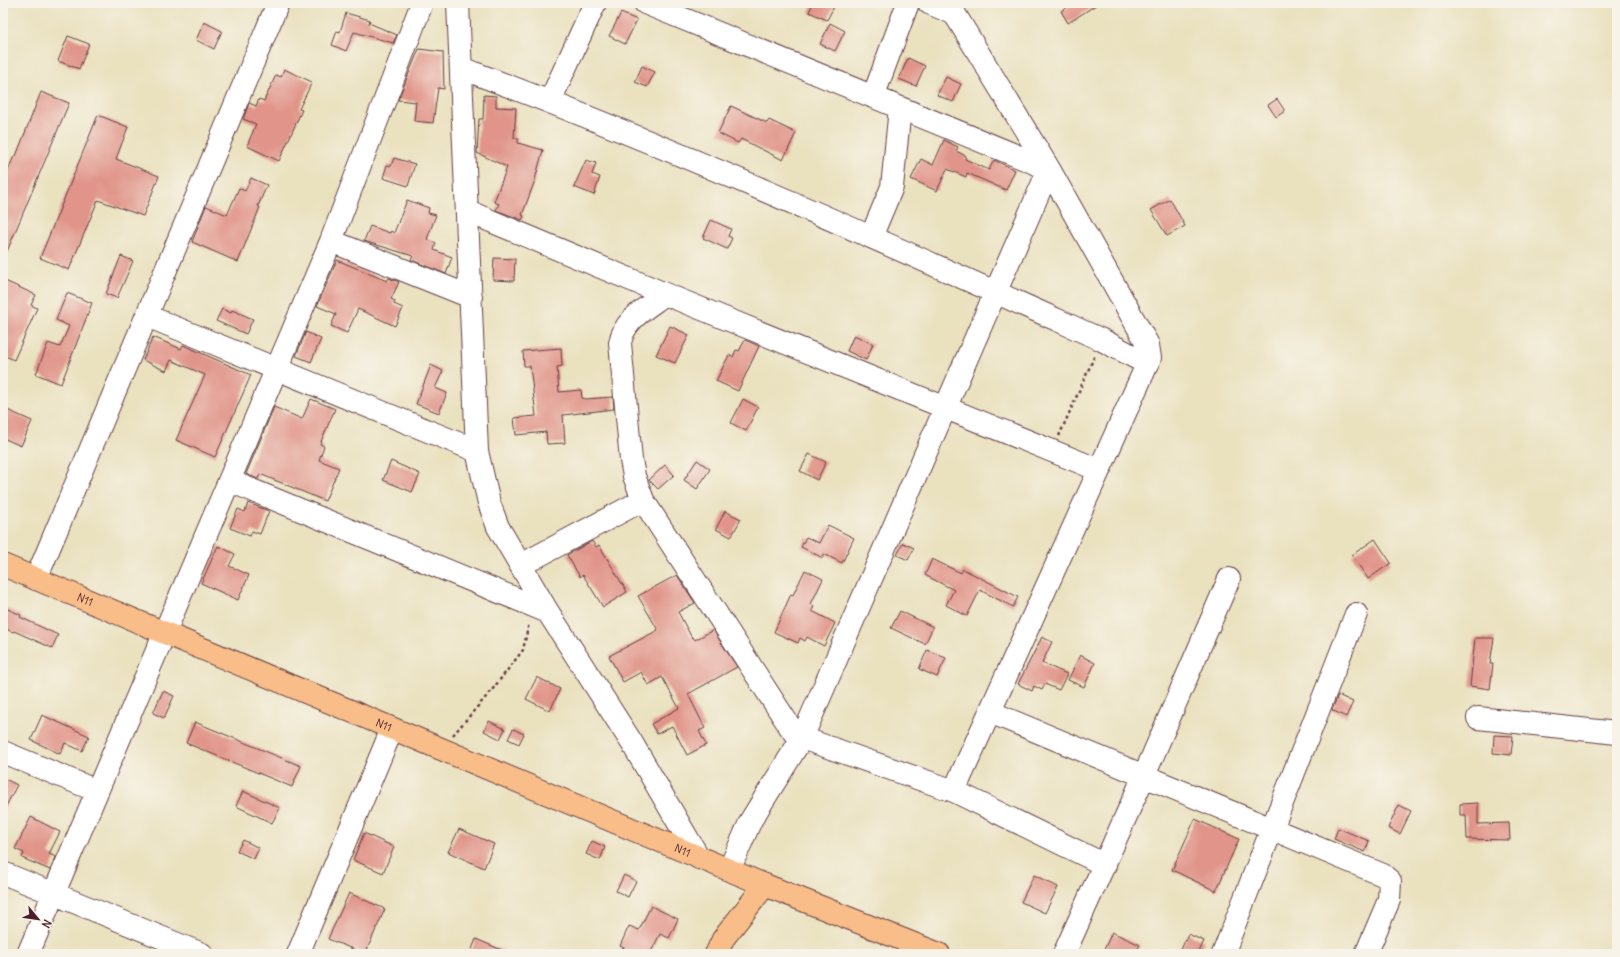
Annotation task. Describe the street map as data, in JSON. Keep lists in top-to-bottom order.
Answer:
{
  "streets": {
    "main road": ["N11"]
  },
  "north": "bottom right"
}
